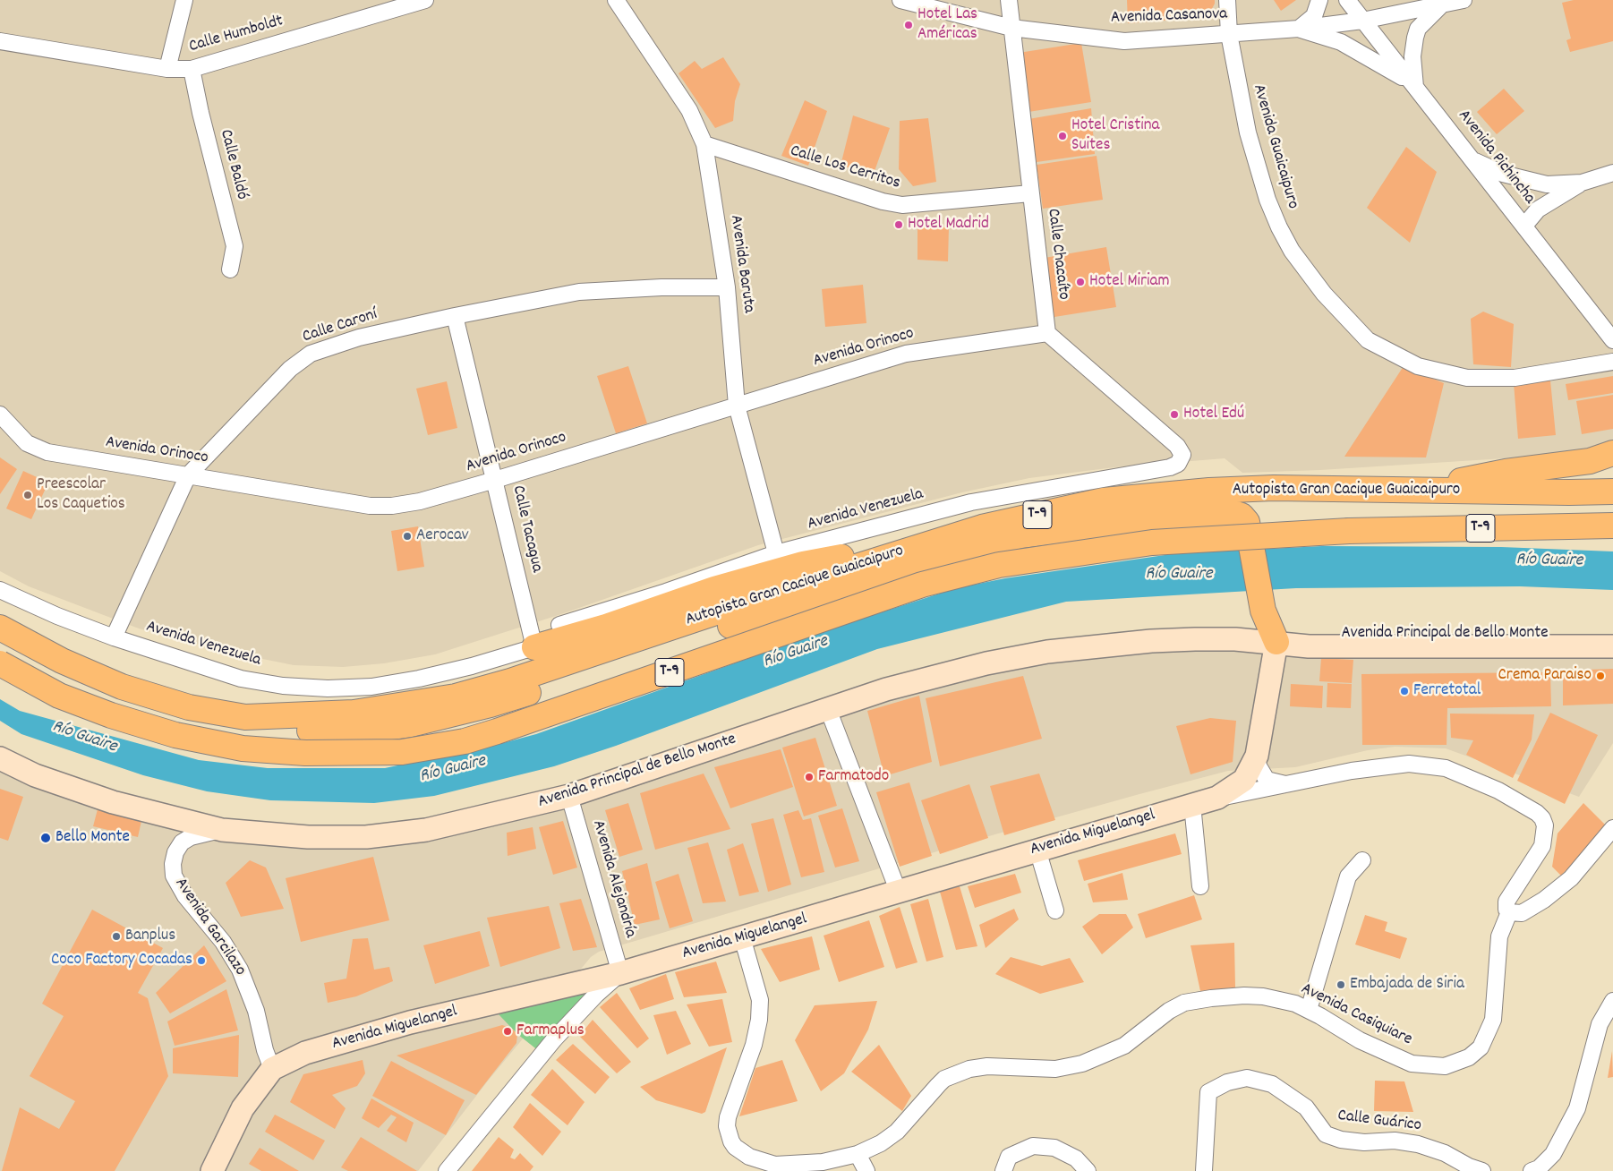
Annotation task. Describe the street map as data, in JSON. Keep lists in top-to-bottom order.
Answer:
{
  "streets": {
    "highway": ["Autopista Gran Cacique Guaicaipuro", "T-9"],
    "street": [
      "Avenida Casanova",
      "Calle Humboldt",
      "Avenida Guaicaipuro",
      "Avenida Pichincha",
      "Calle Baldó",
      "Calle Los Cerritos",
      "Calle Chacaíto",
      "Avenida Baruta",
      "Calle Caroní",
      "Avenida Orinoco",
      "Avenida Venezuela",
      "Calle Tacagua",
      "Avenida Principal de Bello Monte",
      "Avenida Miguelangel",
      "Avenida Alejandría",
      "Avenida Garcilazo",
      "Avenida Casiquiare",
      "Calle Guárico"
    ]
  },
  "crossings": [
    ["Avenida Casanova", "Avenida Guaicaipuro"],
    ["Avenida Casanova", "Avenida Pichincha"],
    ["Avenida Casanova", "Calle Chacaíto"],
    ["Calle Humboldt", "Calle Baldó"],
    ["Calle Los Cerritos", "Calle Chacaíto"],
    ["Calle Los Cerritos", "Avenida Baruta"],
    ["Calle Chacaíto", "Avenida Orinoco"],
    ["Calle Chacaíto", "Avenida Venezuela"],
    ["Avenida Baruta", "Calle Caroní"],
    ["Avenida Baruta", "Avenida Orinoco"],
    ["Avenida Baruta", "Avenida Venezuela"],
    ["Calle Caroní", "Avenida Orinoco"],
    ["Calle Caroní", "Avenida Venezuela"],
    ["Calle Caroní", "Calle Tacagua"],
    ["Avenida Orinoco", "Avenida Venezuela"],
    ["Avenida Orinoco", "Calle Tacagua"],
    ["Avenida Venezuela", "Calle Tacagua"],
    ["Avenida Principal de Bello Monte", "Avenida Miguelangel"],
    ["Avenida Principal de Bello Monte", "Avenida Alejandría"],
    ["Avenida Principal de Bello Monte", "Avenida Garcilazo"],
    ["Avenida Miguelangel", "Avenida Alejandría"],
    ["Avenida Miguelangel", "Avenida Garcilazo"],
    ["Avenida Miguelangel", "Avenida Casiquiare"]
  ],
  "water": ["Río Guaire"],
  "places": [
    "Hotel Las Américas",
    "Hotel Cristina Suites",
    "Hotel Madrid",
    "Hotel Miriam",
    "Hotel Edú",
    "Preescolar Los Caquetios",
    "Aerocav",
    "Crema Paraiso",
    "Ferretotal",
    "Farmatodo",
    "Bello Monte",
    "Banplus",
    "Coco Factory Cocadas",
    "Embajada de Siria",
    "Farmaplus"
  ]
}
